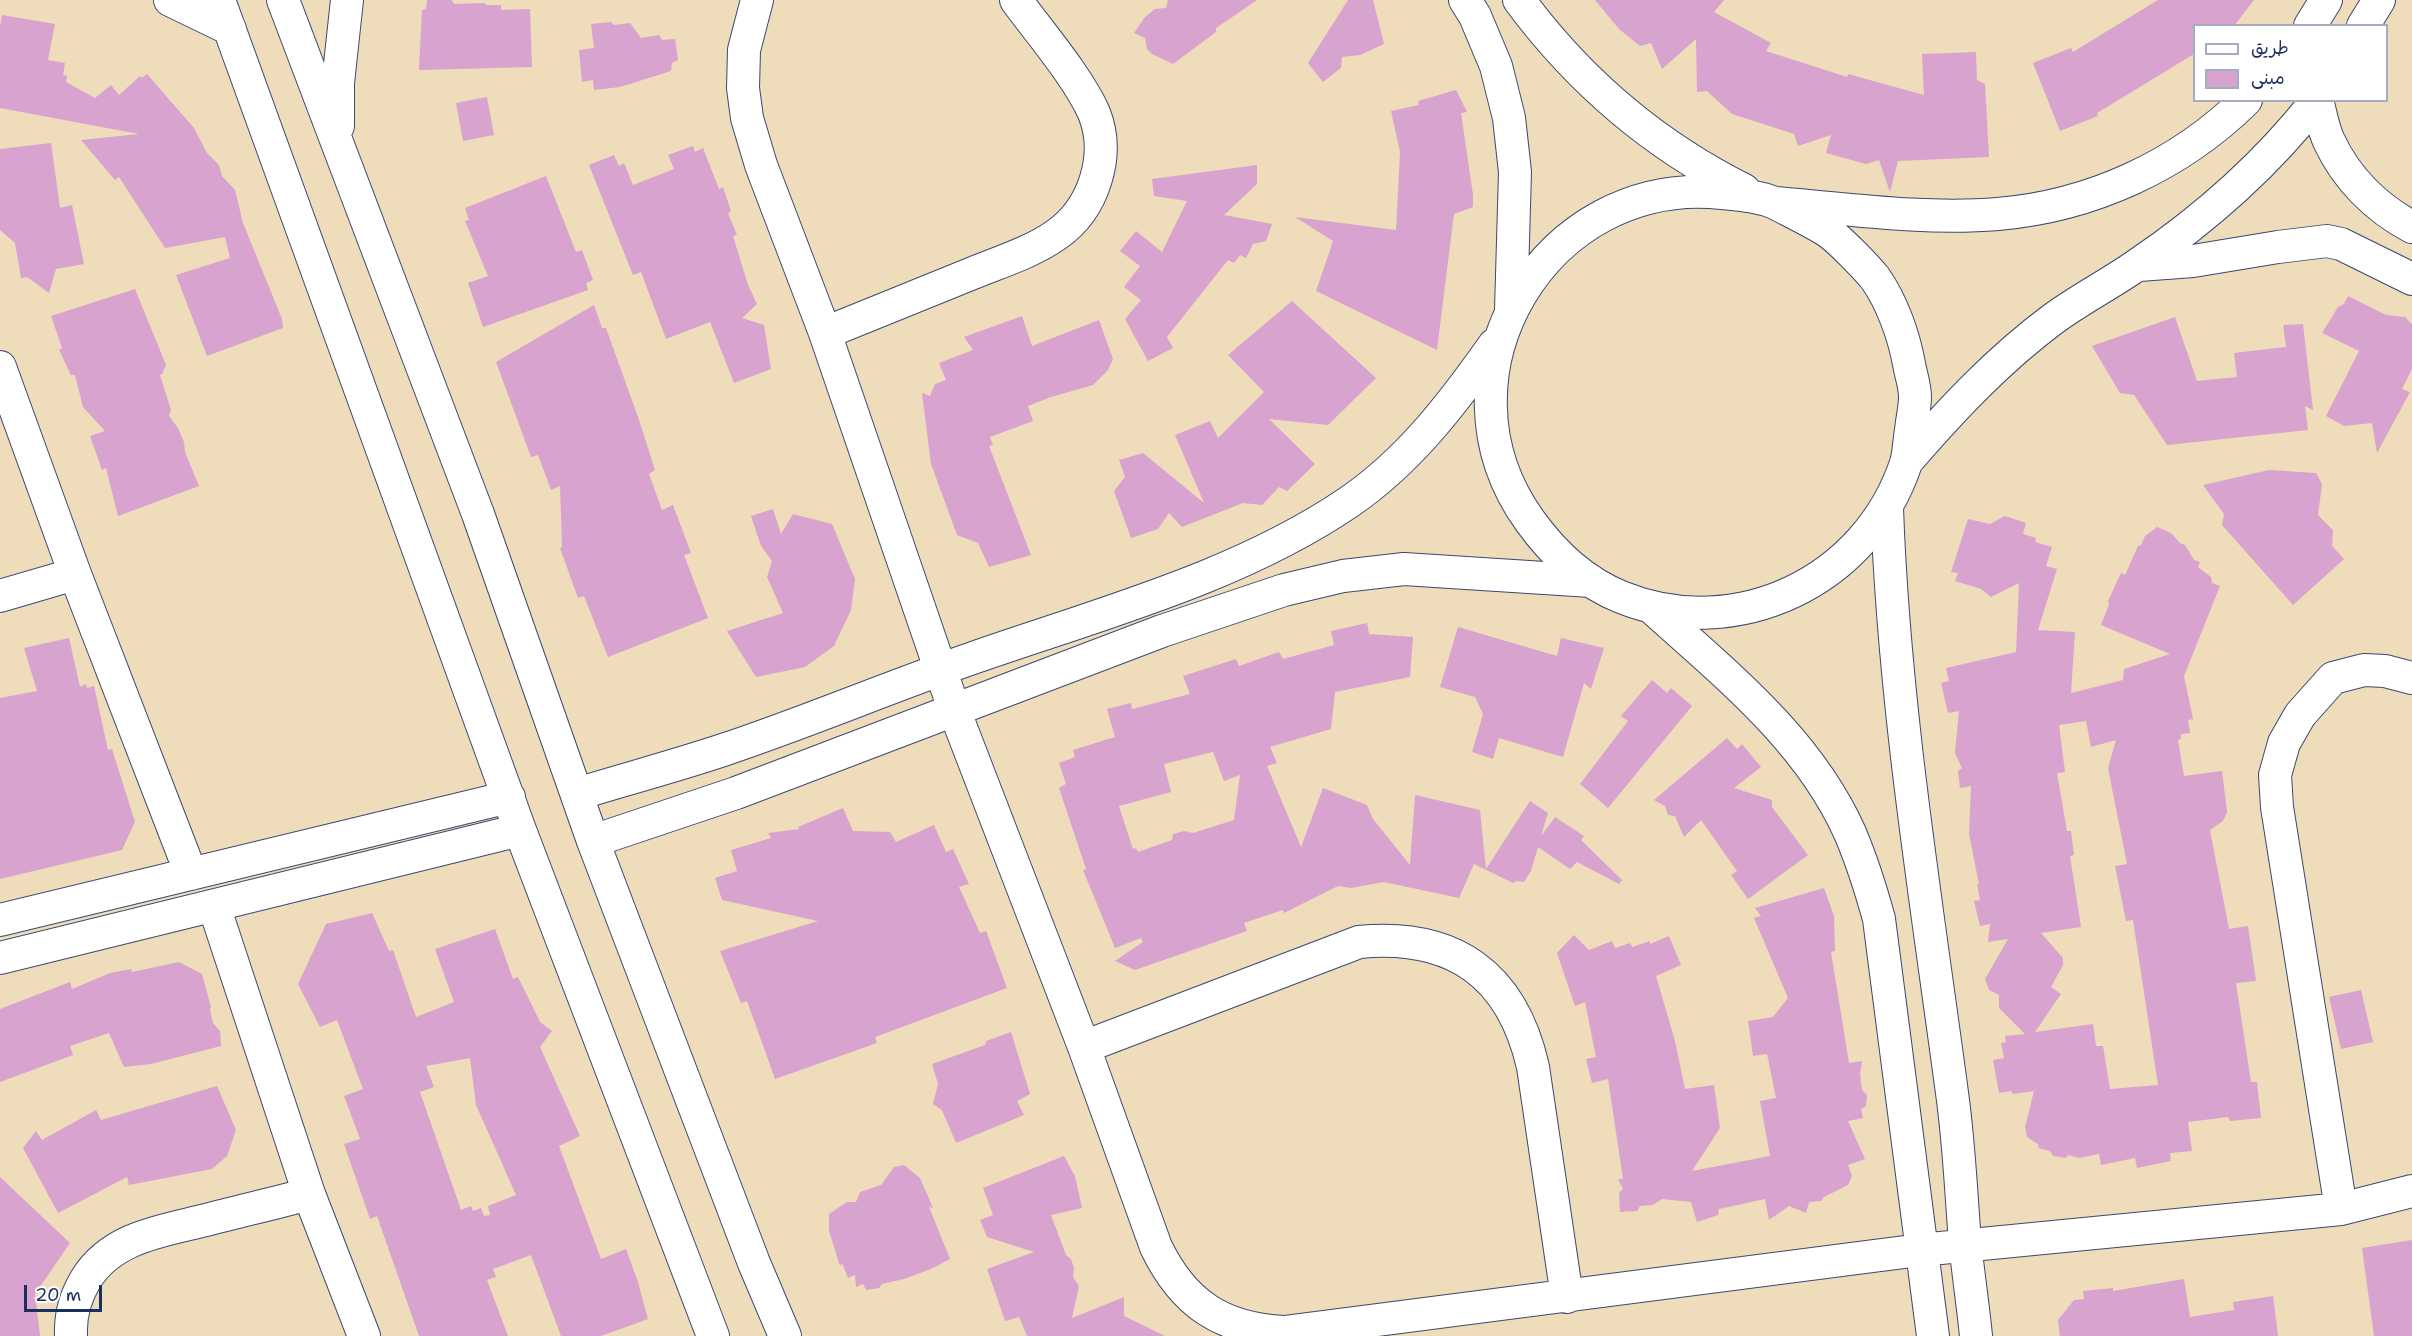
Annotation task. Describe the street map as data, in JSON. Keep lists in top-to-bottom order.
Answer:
{
  "legend": ["طريق", "مبنى"],
  "scale_bar": "20 m"
}
